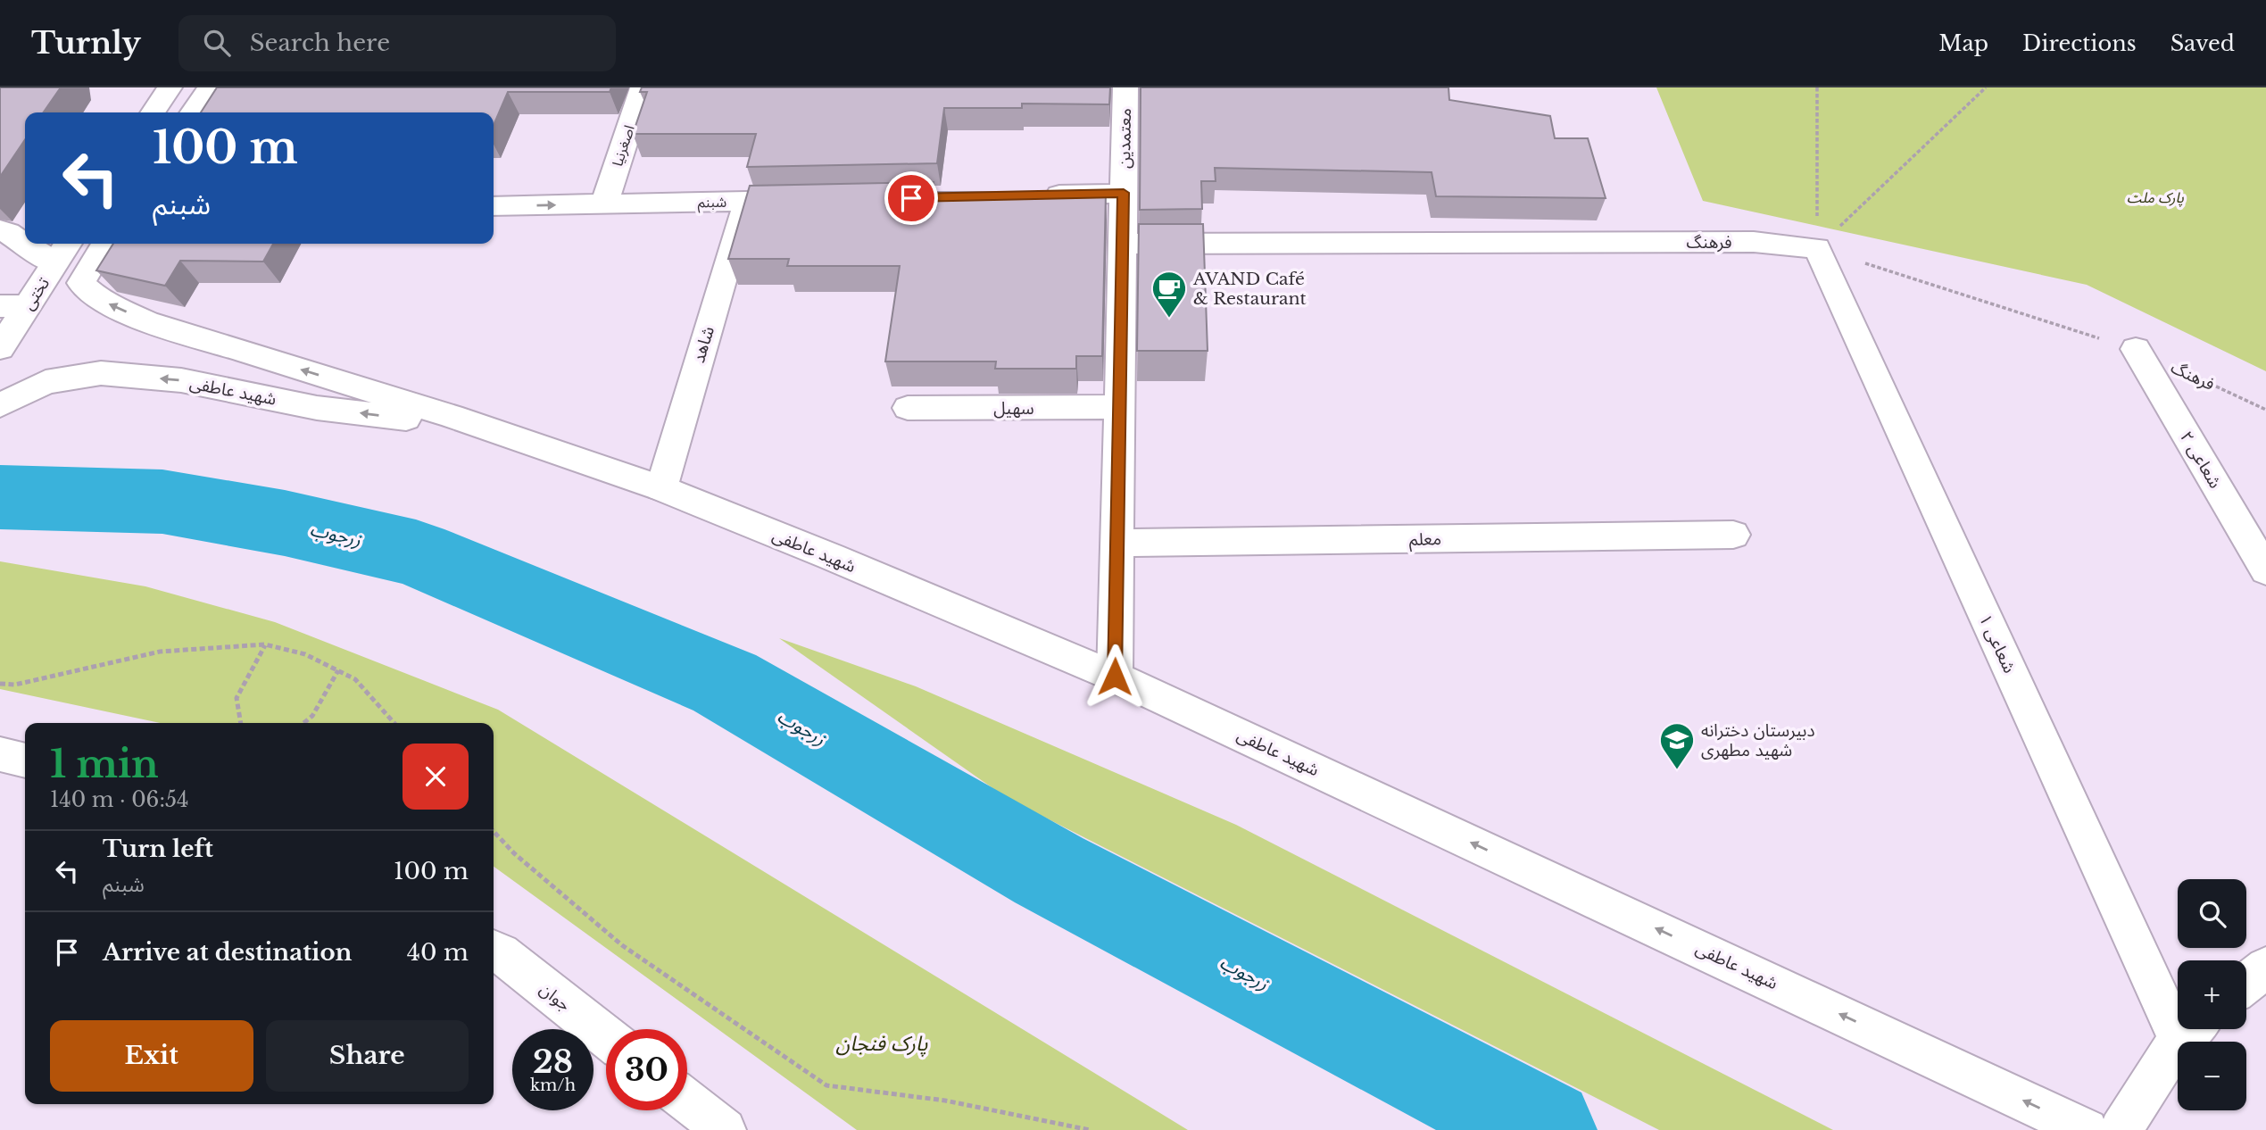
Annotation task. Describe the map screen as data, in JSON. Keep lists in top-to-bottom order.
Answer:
{
  "streets": {
    "street": [
      "معتمدین",
      "اصغرنیا",
      "شبنم",
      "فرهنگ",
      "تختی",
      "شاهد",
      "شهید عاطفی",
      "سهیل",
      "شعاعی ۲",
      "معلم",
      "شعاعی ۱",
      "جوان"
    ]
  },
  "crossings": [
    ["معتمدین", "فرهنگ"],
    ["معتمدین", "شهید عاطفی"],
    ["معتمدین", "سهیل"],
    ["معتمدین", "معلم"],
    ["اصغرنیا", "شبنم"],
    ["شبنم", "شاهد"],
    ["فرهنگ", "شعاعی ۲"],
    ["فرهنگ", "شعاعی ۱"],
    ["شاهد", "شهید عاطفی"]
  ],
  "one_way": ["شهید عاطفی"],
  "water": ["زرجوب"],
  "parks": ["پارک ملت", "پارک فنجان"],
  "places": {
    "cafe": ["AVAND Café & Restaurant"],
    "school or university": ["دبیرستان دخترانه شهید مطهری"]
  },
  "page": {
    "header": "Turnly",
    "search": "Search here",
    "nav": ["Map", "Directions", "Saved"],
    "turn": ["100 m", "شبنم"],
    "heading": ["1 min", "140 m · 06:54"],
    "list": [
      {
        "name": "Turn left",
        "note": "شبنم",
        "value": "100 m"
      },
      {
        "name": "Arrive at destination",
        "value": "40 m"
      }
    ],
    "map_buttons": ["+", "−"],
    "buttons": ["Exit", "Share"],
    "speed": "28 km/h",
    "limit": "30"
  }
}
